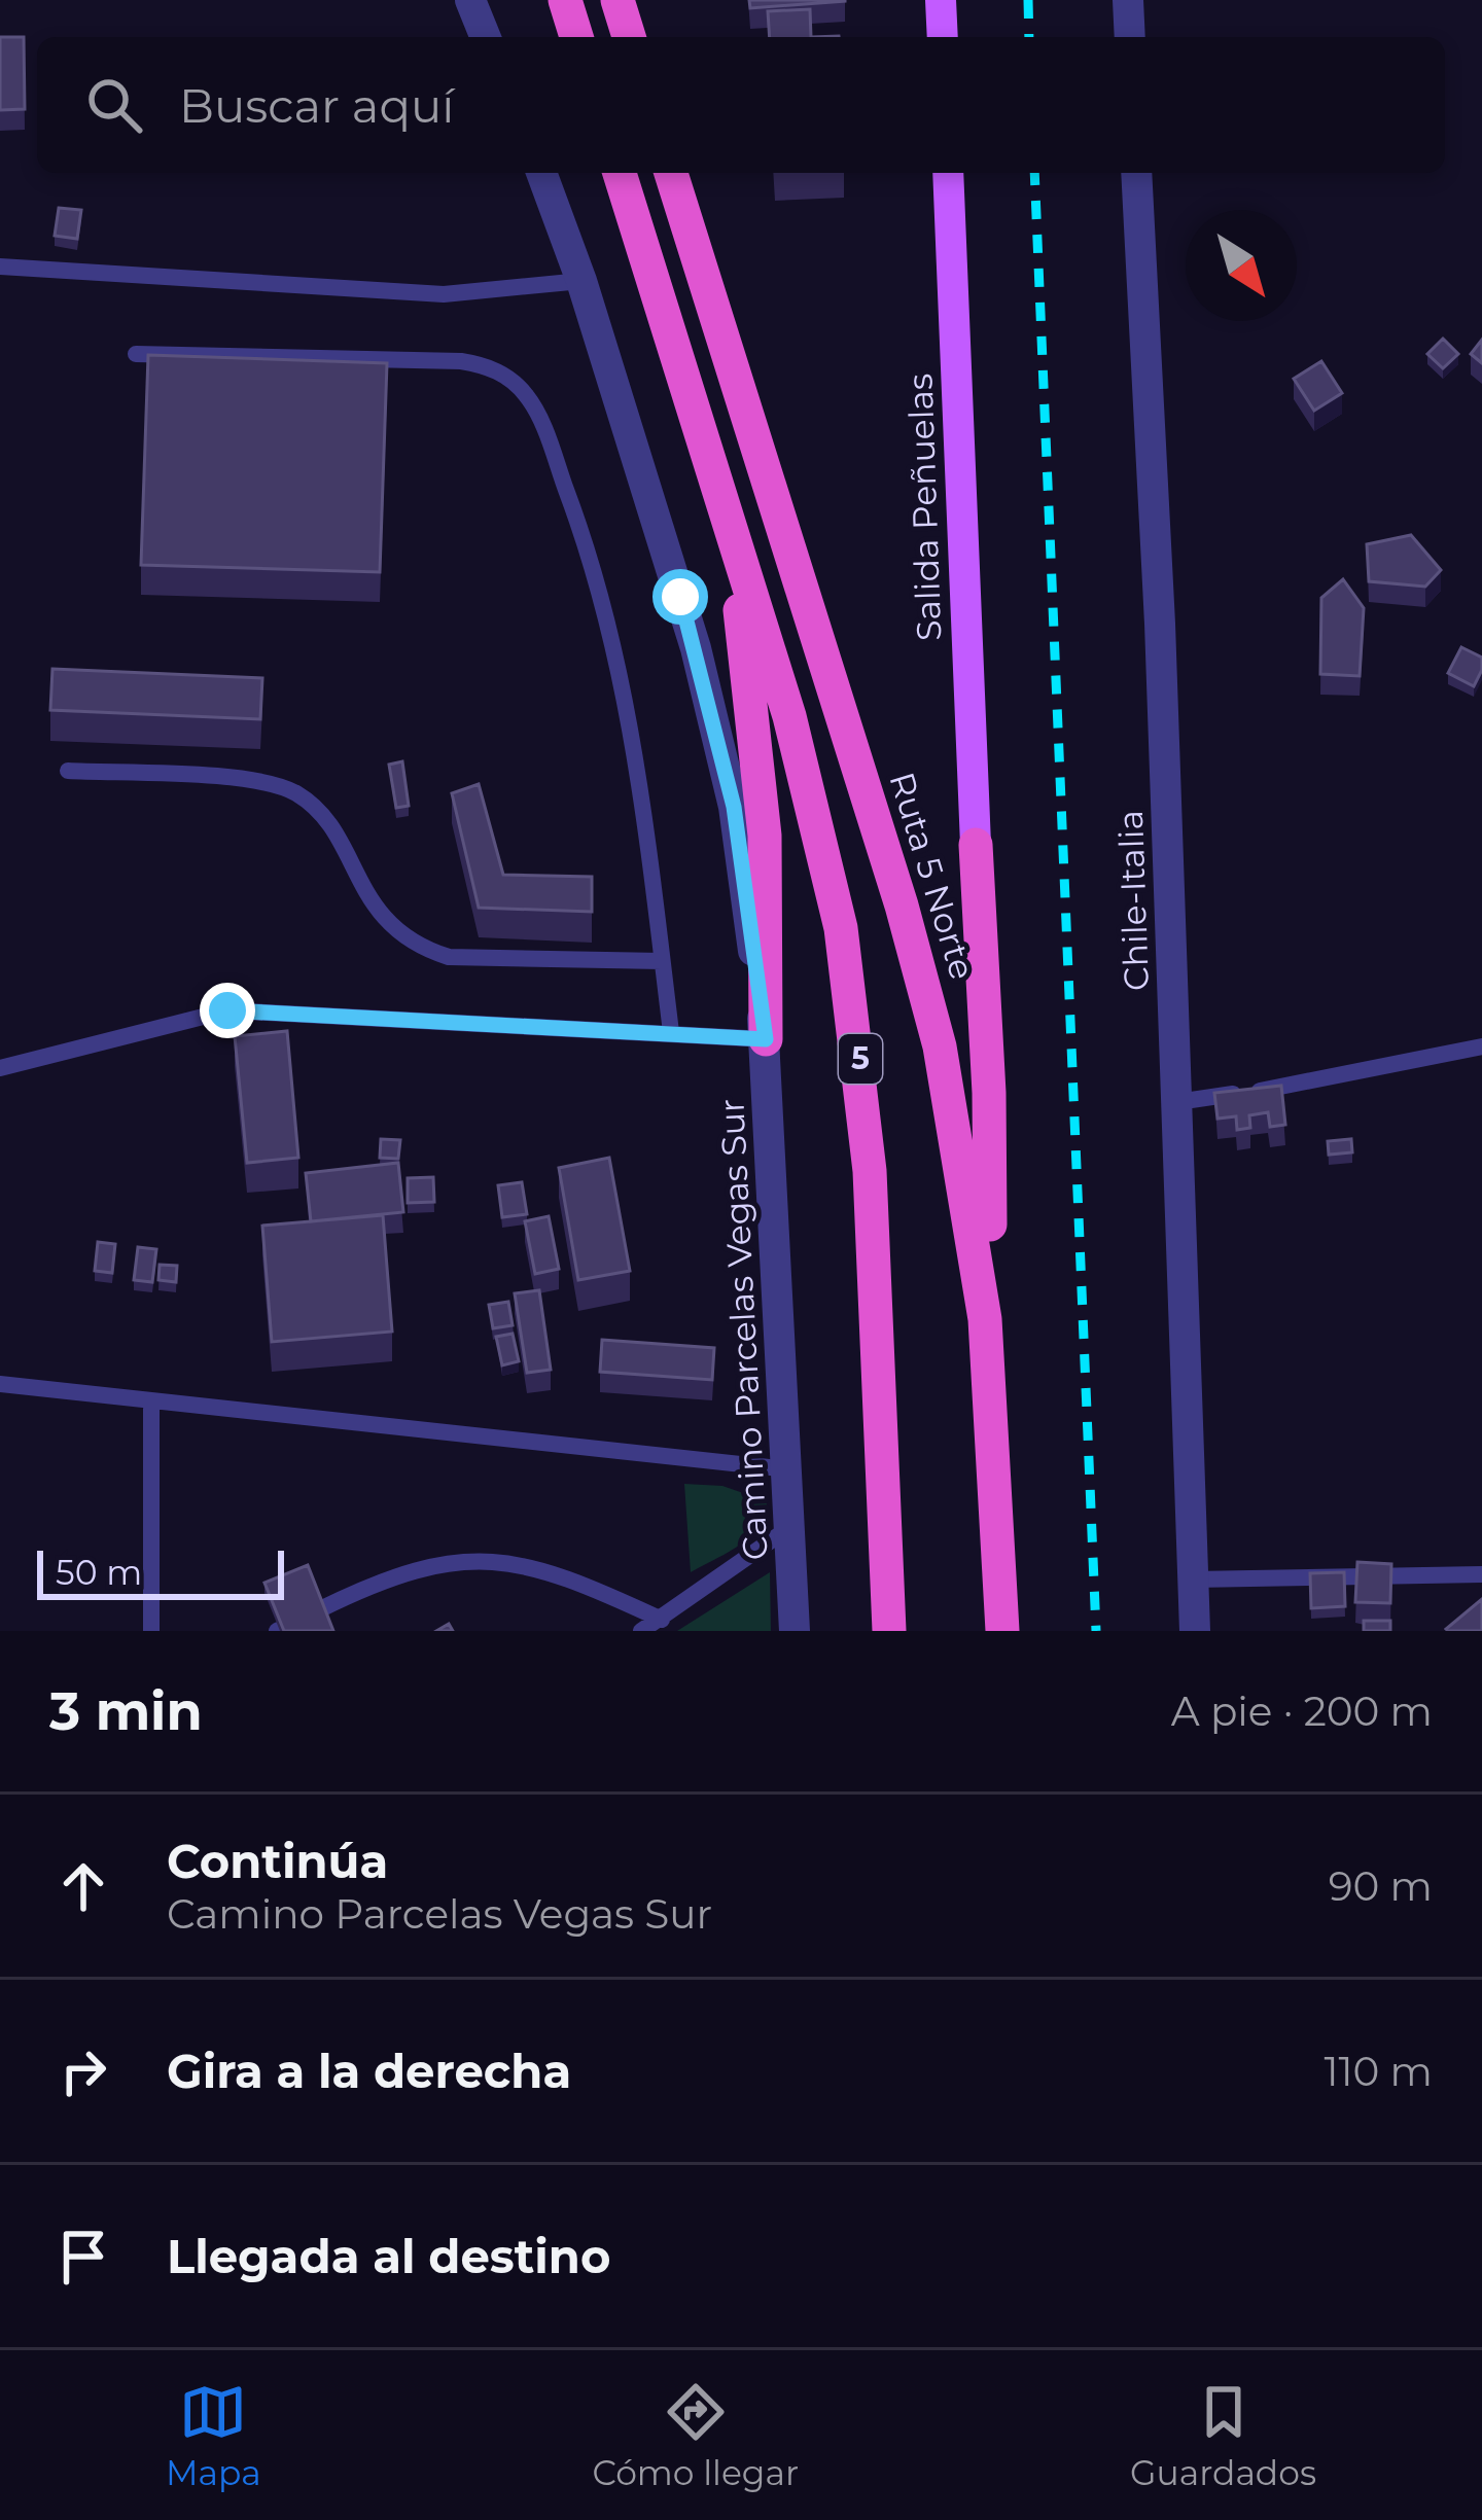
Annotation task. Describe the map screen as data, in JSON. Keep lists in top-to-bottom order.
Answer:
{
  "streets": {
    "highway": ["Ruta 5 Norte", "5"],
    "main road": ["Salida Peñuelas"],
    "street": ["Chile-Italia", "Camino Parcelas Vegas Sur"]
  },
  "scale_bar": "50 m",
  "north": "bottom right",
  "page": {
    "search": "Buscar aquí",
    "scale": "50 m",
    "heading": ["3 min", "A pie · 200 m"],
    "list": [
      ["Continúa", "Camino Parcelas Vegas Sur", "90 m"],
      ["Gira a la derecha", "110 m"],
      "Llegada al destino"
    ],
    "nav": ["Mapa", "Cómo llegar", "Guardados"]
  }
}
